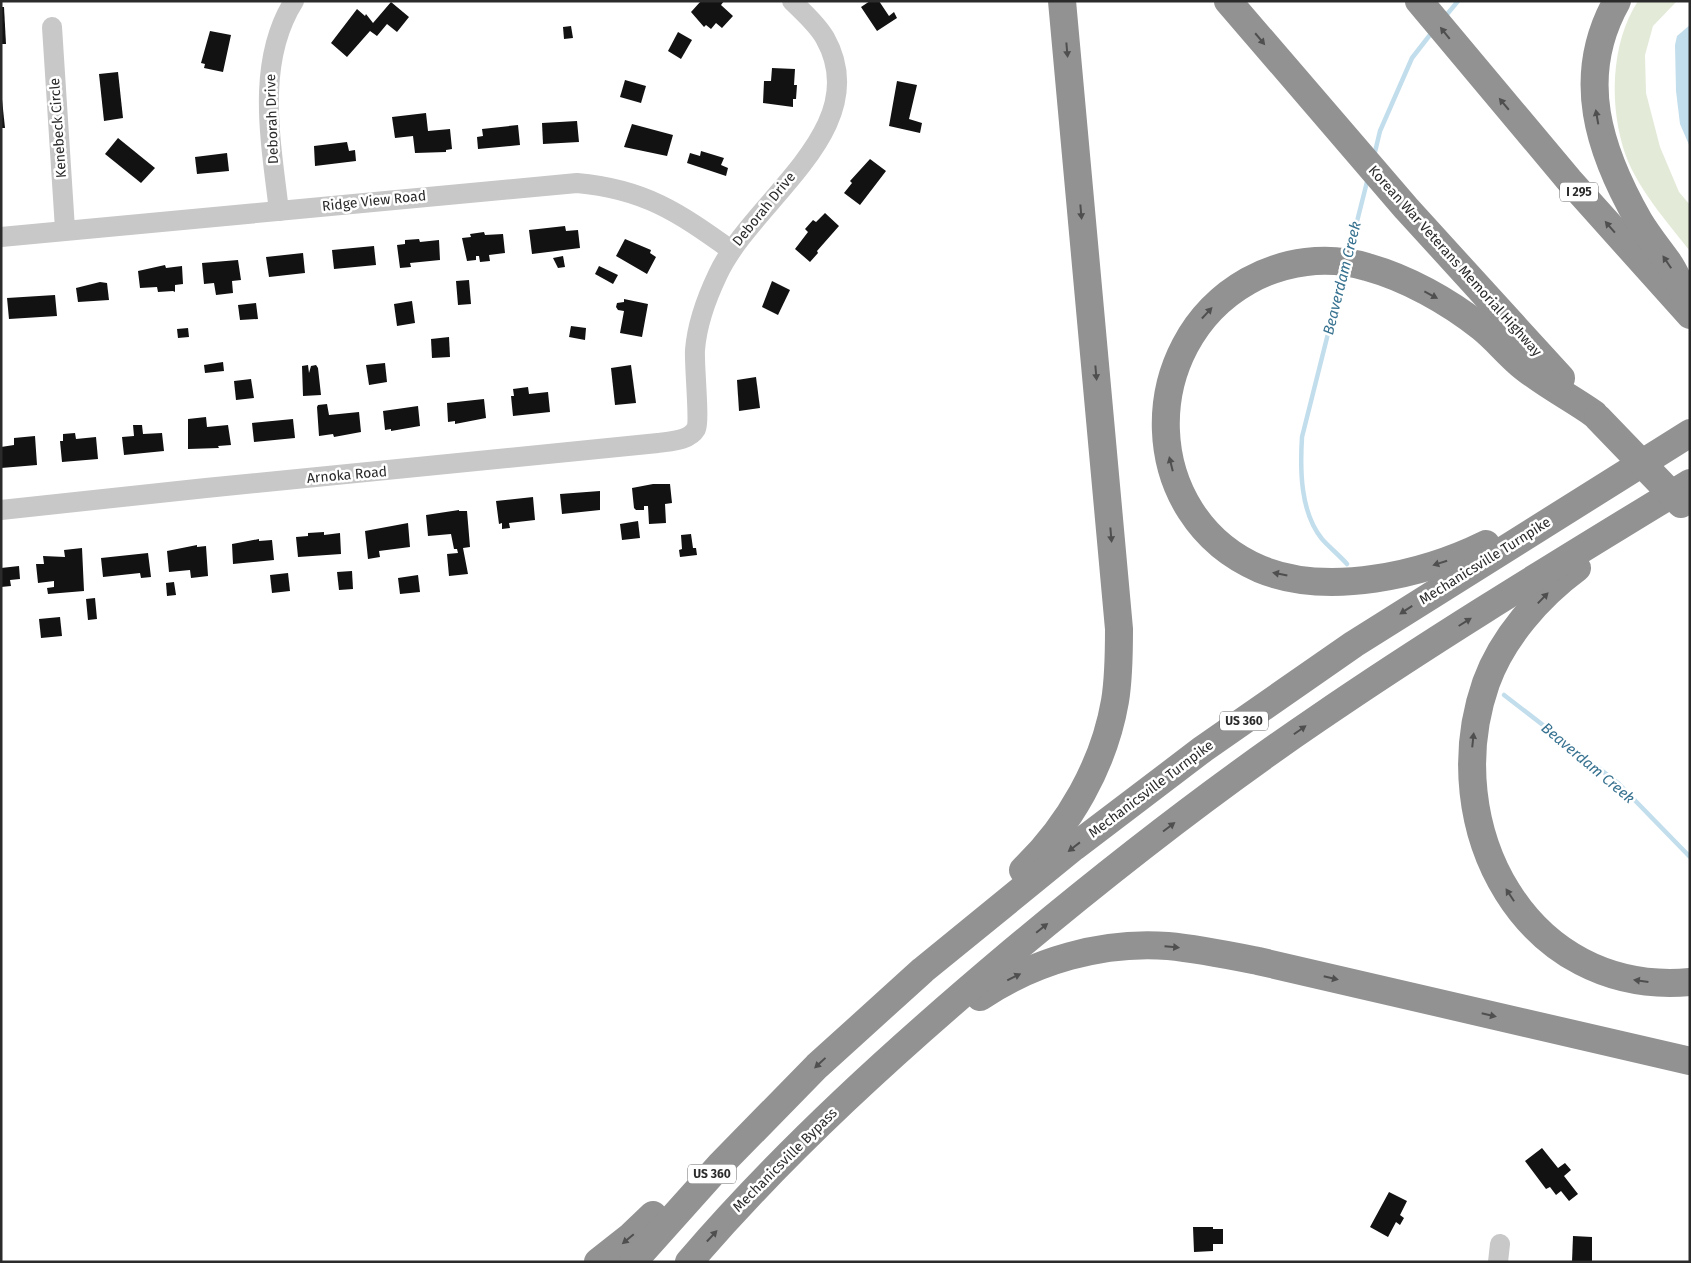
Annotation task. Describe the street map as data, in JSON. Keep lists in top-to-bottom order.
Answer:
{
  "streets": {
    "highway": [
      "I 295",
      "Korean War Veterans Memorial Highway",
      "Mechanicsville Turnpike",
      "US 360",
      "Mechanicsville Bypass"
    ],
    "street": [
      "Deborah Drive",
      "Kenebeck Circle",
      "Ridge View Road",
      "Arnoka Road"
    ]
  },
  "crossings": [
    ["Deborah Drive", "Ridge View Road"],
    ["Deborah Drive", "Arnoka Road"],
    ["Kenebeck Circle", "Ridge View Road"],
    ["Korean War Veterans Memorial Highway", "Mechanicsville Bypass"],
    ["Mechanicsville Turnpike", "US 360"]
  ],
  "one_way": ["Mechanicsville Turnpike"],
  "water": ["Beaverdam Creek"]
}
